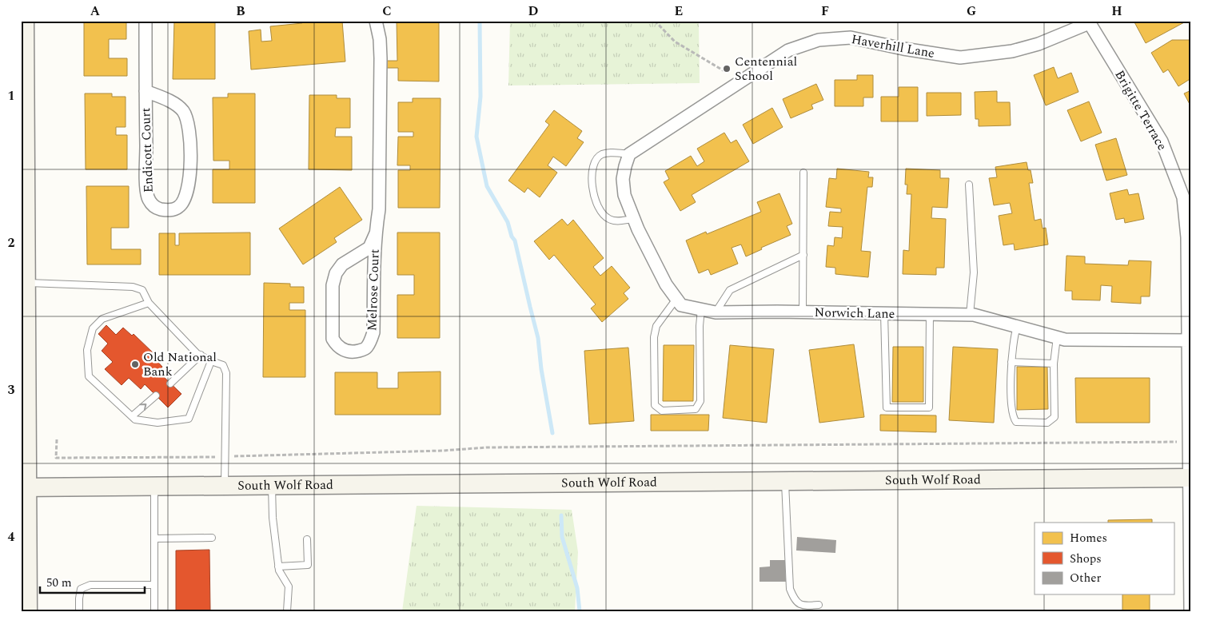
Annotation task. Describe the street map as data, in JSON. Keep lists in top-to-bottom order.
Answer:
{
  "streets": {
    "main road": ["South Wolf Road"],
    "street": [
      "Haverhill Lane",
      "Brigitte Terrace",
      "Endicott Court",
      "Melrose Court",
      "Norwich Lane"
    ]
  },
  "crossings": [
    ["Haverhill Lane", "Brigitte Terrace"],
    ["Haverhill Lane", "Norwich Lane"],
    ["Brigitte Terrace", "Norwich Lane"],
    ["Brigitte Terrace", "South Wolf Road"]
  ],
  "places": ["Centennial School", "Old National Bank"],
  "legend": ["Homes", "Shops", "Other"],
  "scale_bar": "50 m",
  "grid": {
    "columns": [
      "A",
      "B",
      "C",
      "D",
      "E",
      "F",
      "G",
      "H"
    ],
    "rows": [
      "1",
      "2",
      "3",
      "4"
    ]
  }
}
